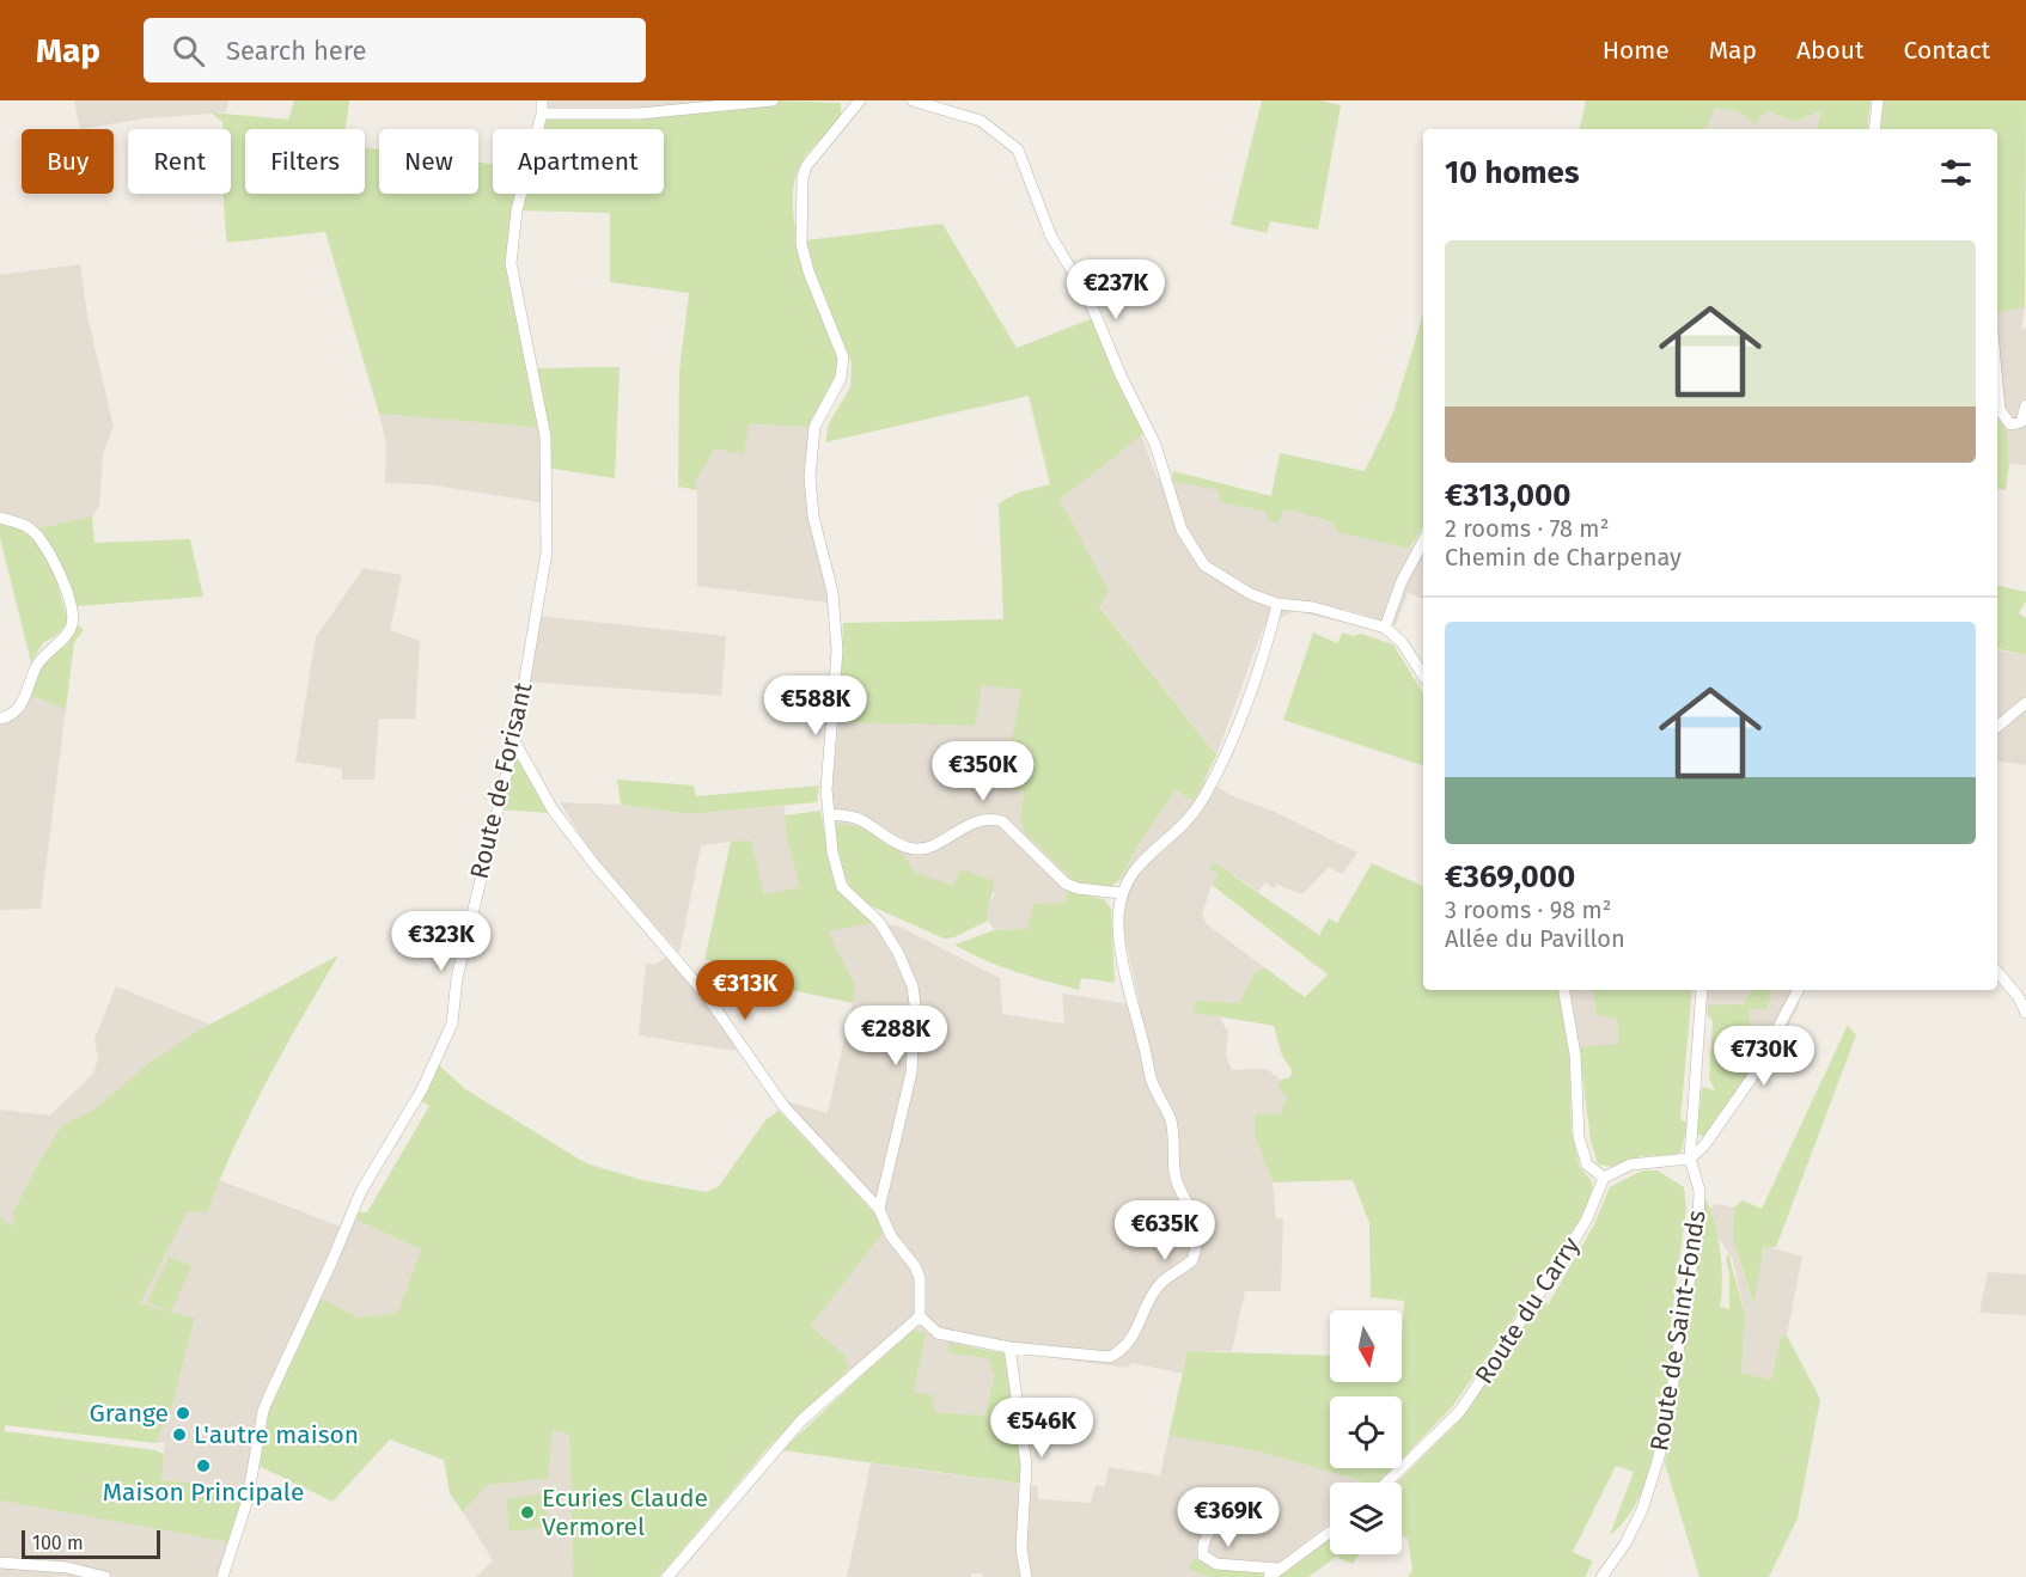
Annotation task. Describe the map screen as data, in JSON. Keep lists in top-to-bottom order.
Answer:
{
  "streets": {
    "street": ["Route de Forisant", "Route du Carry", "Route de Saint-Fonds"]
  },
  "places": [
    "Grange",
    "L'autre maison",
    "Maison Principale",
    "Ecuries Claude Vermorel"
  ],
  "scale_bar": "100 m",
  "north": "bottom",
  "page": {
    "header": "Map",
    "search": "Search here",
    "nav": [
      "Home",
      "Map",
      "About",
      "Contact"
    ],
    "chip": [
      "Buy",
      "Rent",
      "Filters",
      "New",
      "Apartment"
    ],
    "heading": "10 homes",
    "list": [
      {
        "name": "€313,000",
        "note": "2 rooms · 78 m² · Chemin de Charpenay"
      },
      {
        "name": "€369,000",
        "note": "3 rooms · 98 m² · Allée du Pavillon"
      }
    ],
    "price": [
      "€237K",
      "€588K",
      "€350K",
      "€323K",
      "€313K",
      "€288K",
      "€730K",
      "€635K",
      "€546K",
      "€369K"
    ],
    "scale": "100 m"
  }
}
